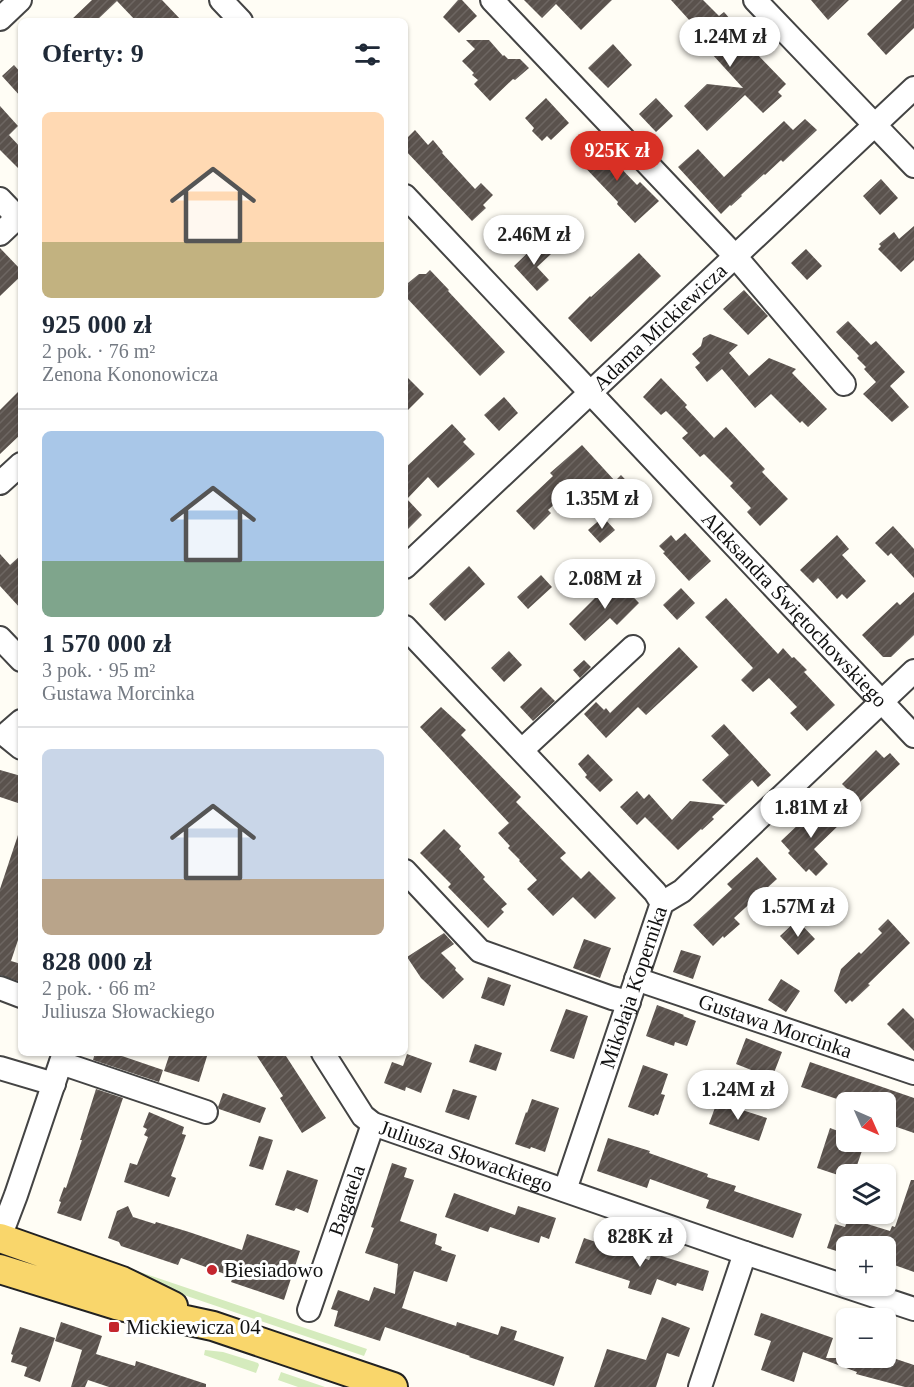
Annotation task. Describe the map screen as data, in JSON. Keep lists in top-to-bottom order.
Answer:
{
  "streets": {
    "street": [
      "Adama Mickiewicza",
      "Aleksandra Świętochowskiego",
      "Mikołaja Kopernika",
      "Gustawa Morcinka",
      "Juliusza Słowackiego",
      "Bagatela"
    ]
  },
  "crossings": [
    ["Adama Mickiewicza", "Aleksandra Świętochowskiego"],
    ["Aleksandra Świętochowskiego", "Mikołaja Kopernika"],
    ["Mikołaja Kopernika", "Gustawa Morcinka"],
    ["Mikołaja Kopernika", "Juliusza Słowackiego"],
    ["Juliusza Słowackiego", "Bagatela"]
  ],
  "places": {
    "other": ["Biesiadowo"],
    "transit": ["Mickiewicza 04"]
  },
  "north": "bottom right",
  "page": {
    "price": [
      "1.24M zł",
      "925K zł",
      "2.46M zł",
      "1.35M zł",
      "2.08M zł",
      "1.81M zł",
      "1.57M zł",
      "1.24M zł",
      "828K zł"
    ],
    "heading": "Oferty: 9",
    "list": [
      {
        "name": "925 000 zł",
        "note": "2 pok. · 76 m² · Zenona Kononowicza"
      },
      {
        "name": "1 570 000 zł",
        "note": "3 pok. · 95 m² · Gustawa Morcinka"
      },
      {
        "name": "828 000 zł",
        "note": "2 pok. · 66 m² · Juliusza Słowackiego"
      }
    ],
    "map_buttons": ["+", "−"]
  }
}
